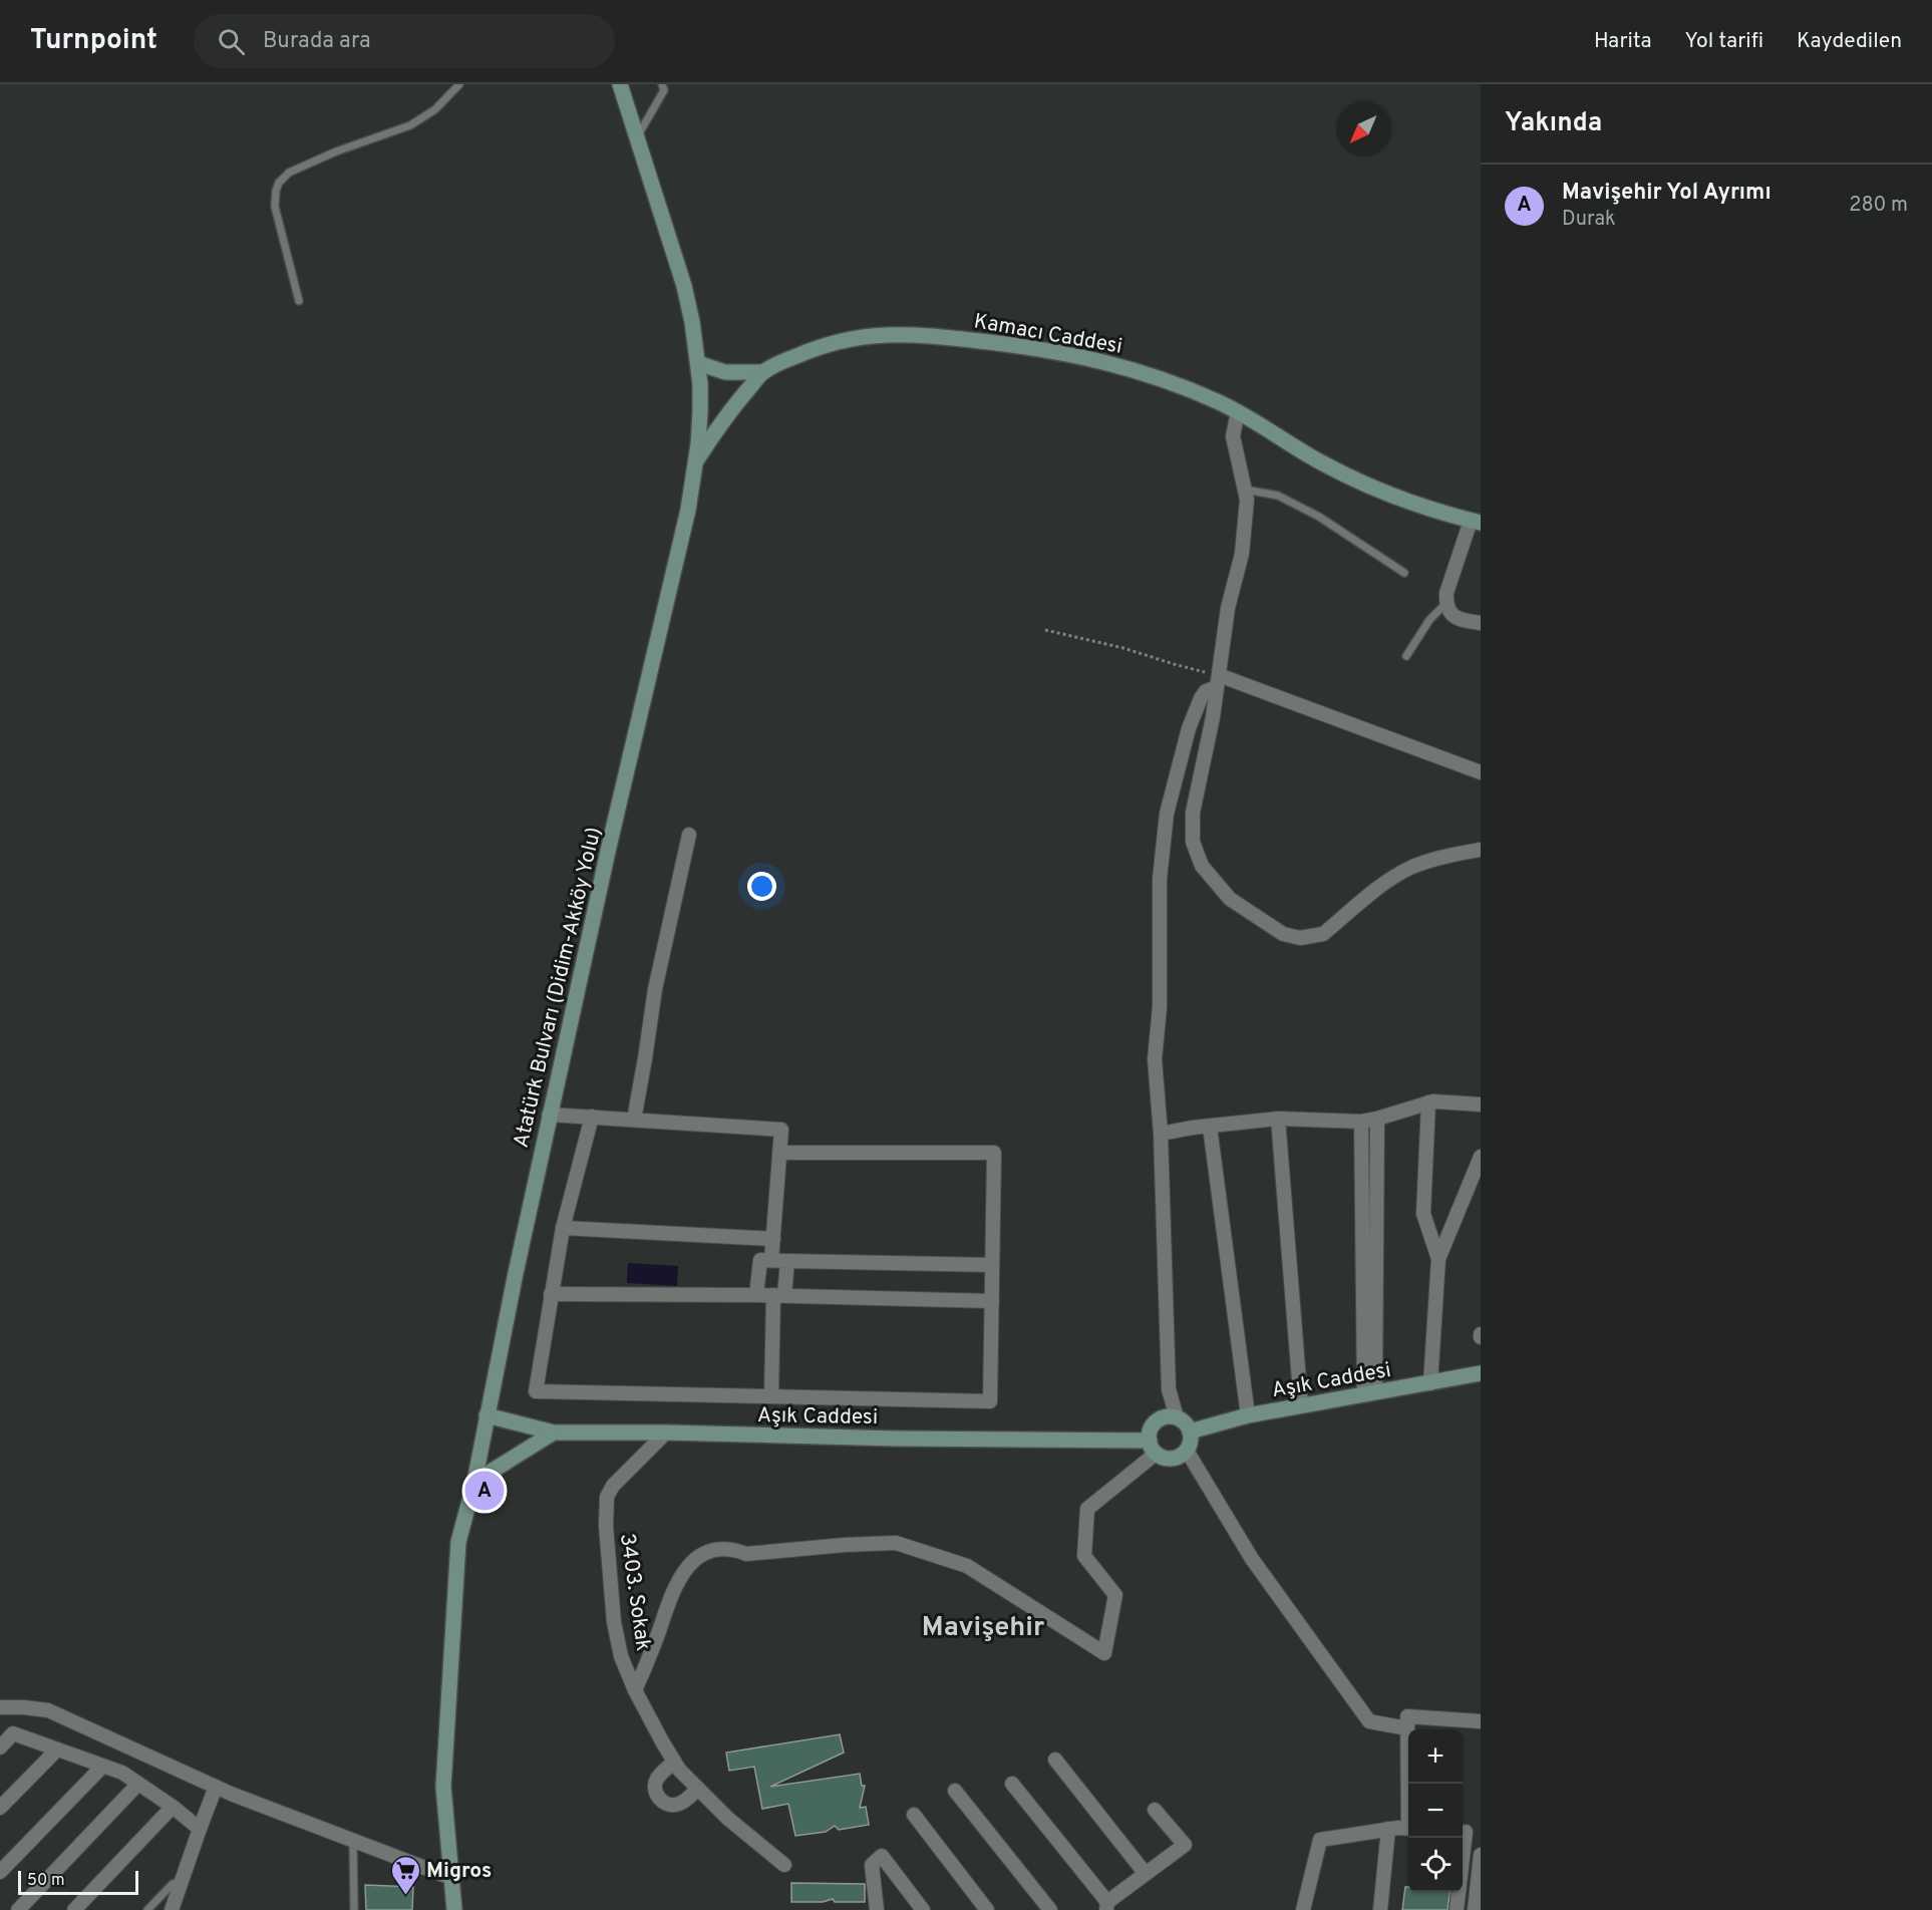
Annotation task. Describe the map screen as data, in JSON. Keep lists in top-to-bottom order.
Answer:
{
  "streets": {
    "street": [
      "Kamacı Caddesi",
      "Atatürk Bulvarı (Didim-Akköy Yolu)",
      "Aşık Caddesi",
      "3403. Sokak"
    ]
  },
  "crossings": [
    ["Kamacı Caddesi", "Atatürk Bulvarı (Didim-Akköy Yolu)"],
    ["Atatürk Bulvarı (Didim-Akköy Yolu)", "Aşık Caddesi"],
    ["Aşık Caddesi", "3403. Sokak"]
  ],
  "districts": ["Mavişehir"],
  "places": {
    "supermarket": ["Migros"]
  },
  "scale_bar": "50 m",
  "north": "bottom left",
  "page": {
    "header": "Turnpoint",
    "search": "Burada ara",
    "nav": ["Harita", "Yol tarifi", "Kaydedilen"],
    "heading": "Yakında",
    "list": [
      {
        "mark": "A",
        "name": "Mavişehir Yol Ayrımı",
        "note": "Durak",
        "value": "280 m"
      }
    ],
    "pins": "A",
    "map_buttons": ["+", "−"],
    "scale": "50 m"
  }
}
